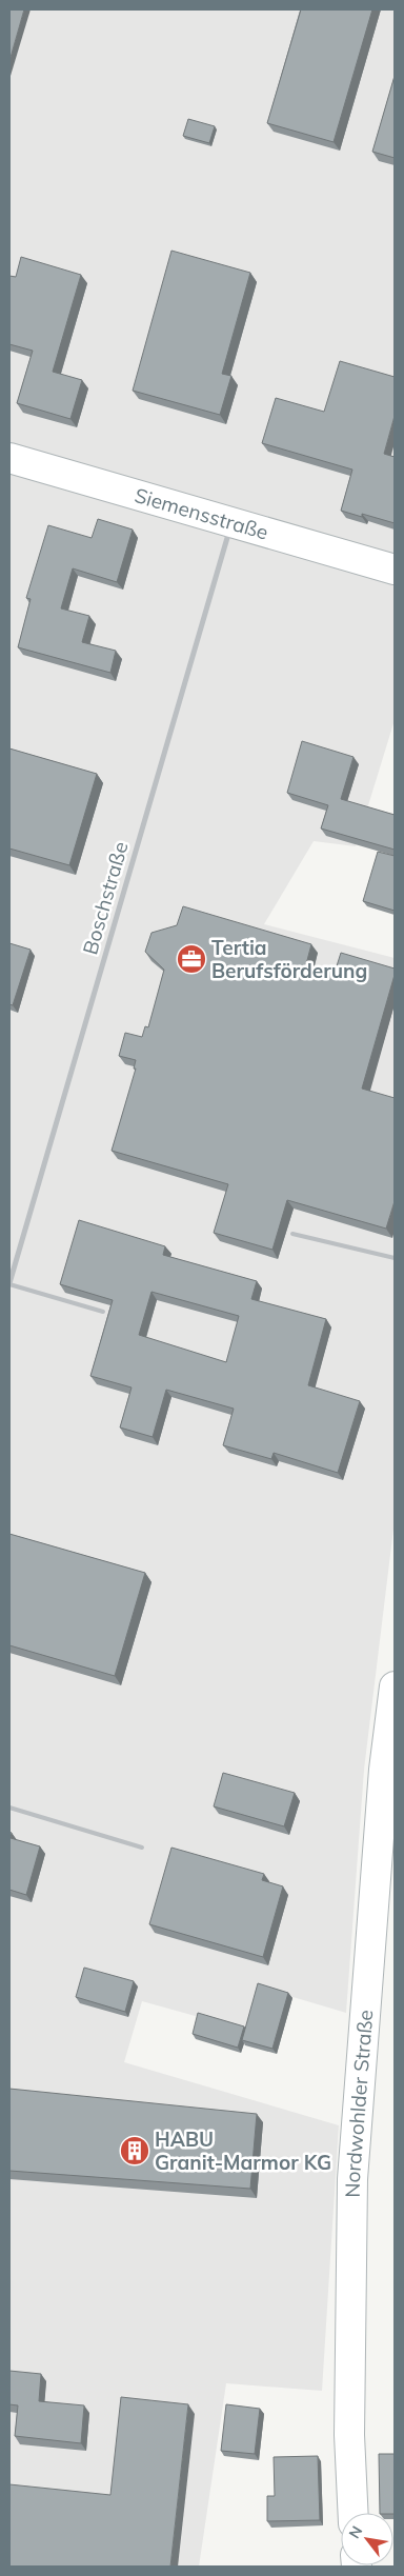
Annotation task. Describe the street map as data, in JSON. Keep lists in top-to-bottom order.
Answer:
{
  "streets": {
    "main road": ["Siemensstraße", "Nordwohlder Straße"],
    "street": ["Boschstraße"]
  },
  "crossings": [
    ["Siemensstraße", "Boschstraße"]
  ],
  "places": {
    "office": ["Tertia Berufsförderung"],
    "building": ["HABU Granit-Marmor KG"]
  },
  "north": "top left"
}
